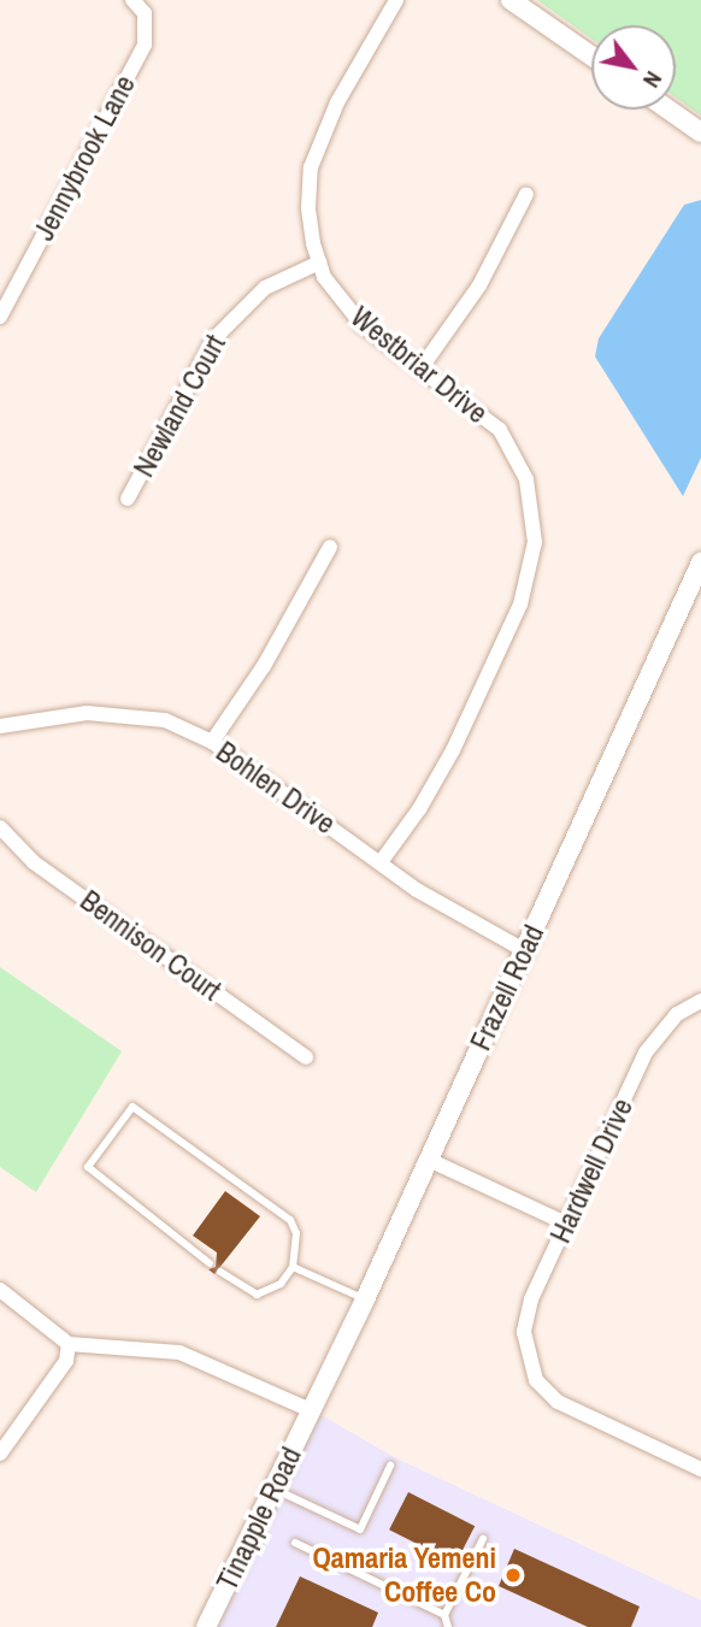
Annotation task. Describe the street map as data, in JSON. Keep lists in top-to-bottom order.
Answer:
{
  "streets": {
    "street": [
      "Jennybrook Lane",
      "Westbriar Drive",
      "Newland Court",
      "Bohlen Drive",
      "Bennison Court",
      "Frazell Road",
      "Hardwell Drive",
      "Tinapple Road"
    ]
  },
  "crossings": [
    ["Westbriar Drive", "Newland Court"],
    ["Westbriar Drive", "Bohlen Drive"],
    ["Bohlen Drive", "Frazell Road"],
    ["Frazell Road", "Tinapple Road"]
  ],
  "places": ["Qamaria Yemeni Coffee Co"],
  "north": "bottom right"
}
